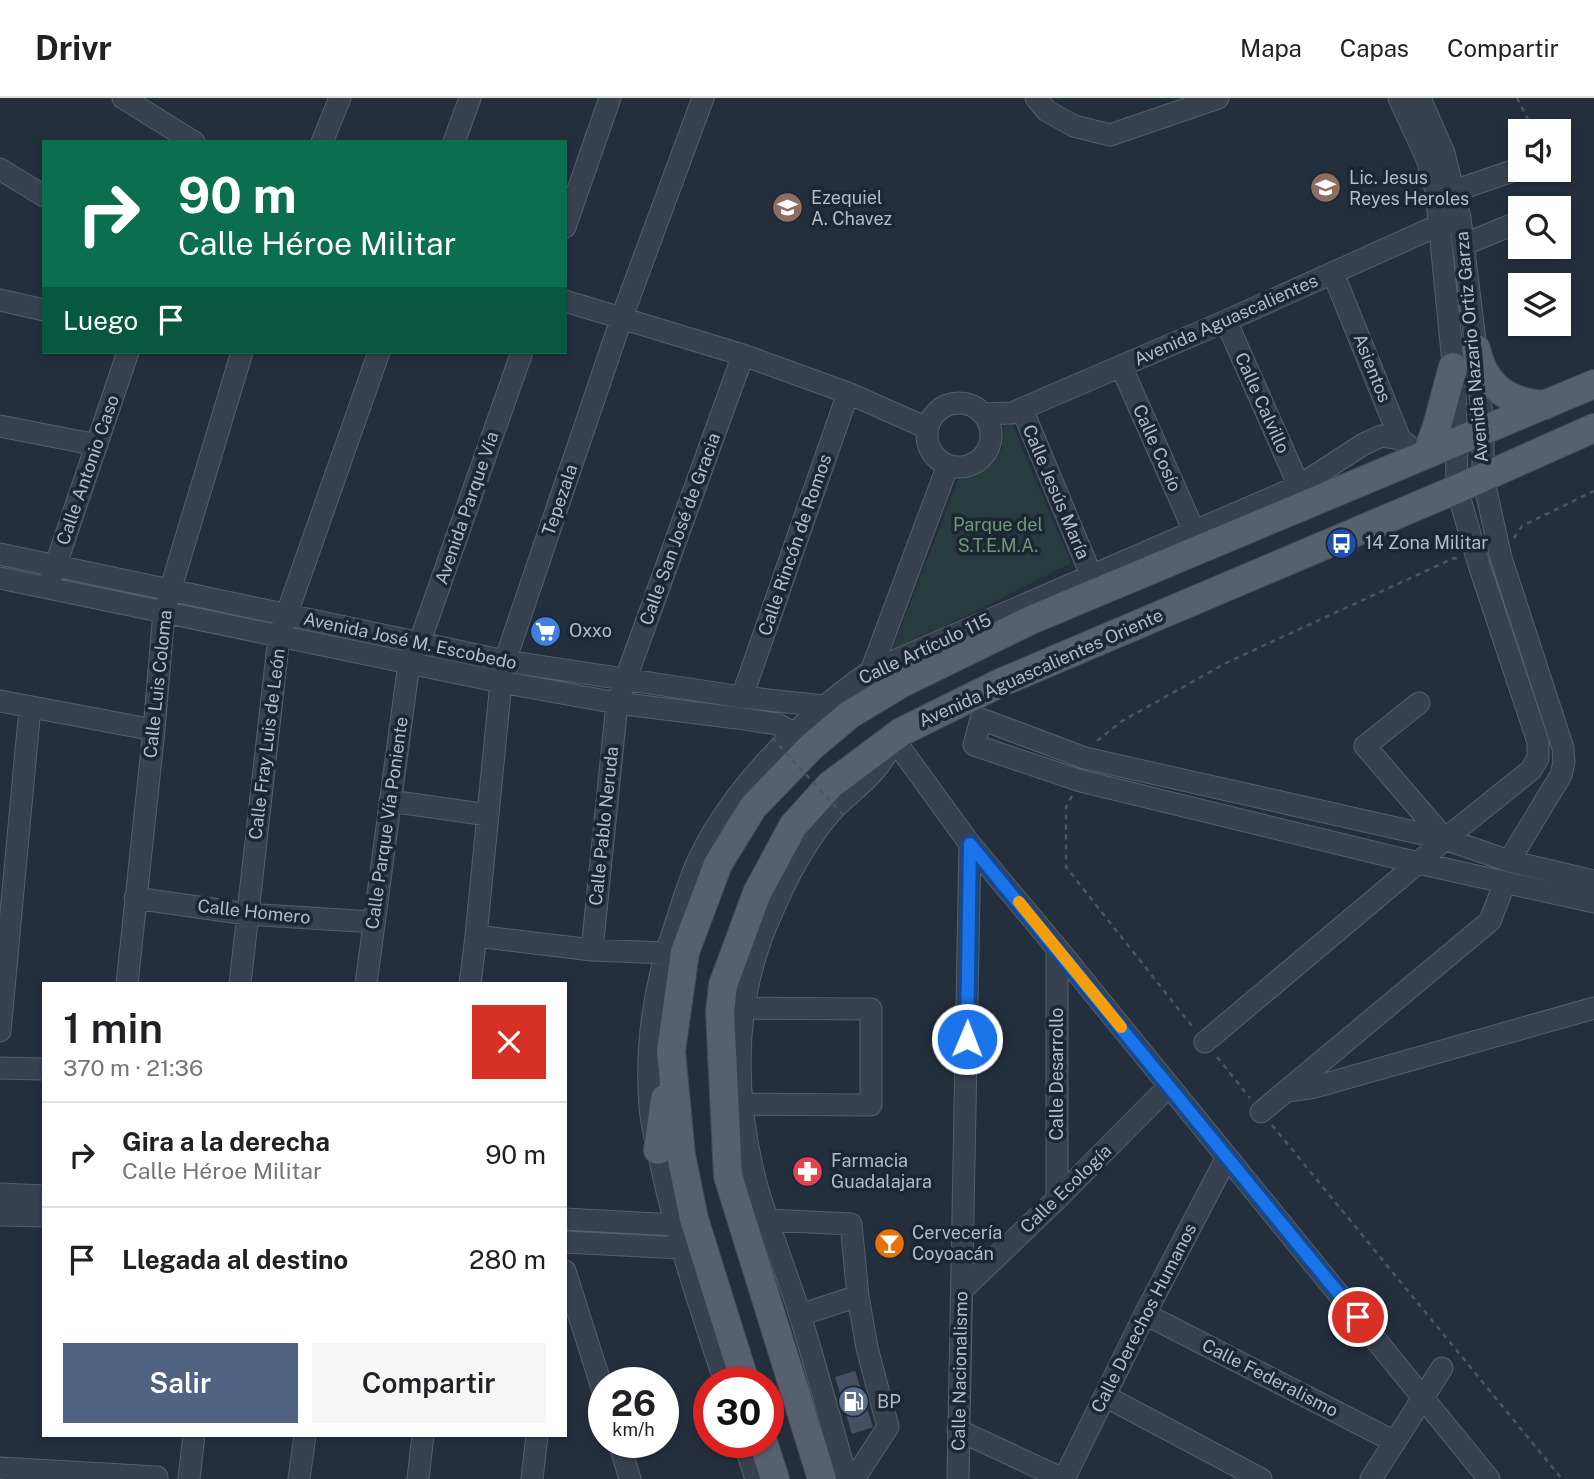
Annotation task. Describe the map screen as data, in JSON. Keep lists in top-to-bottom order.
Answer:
{
  "streets": {
    "main road": ["Avenida Aguascalientes Oriente"],
    "street": [
      "Avenida Aguascalientes",
      "Avenida Nazario Ortiz Garza",
      "Asientos",
      "Calle Calvillo",
      "Calle Cosío",
      "Calle Antonio Caso",
      "Calle Jesús María",
      "Tepezala",
      "Avenida Parque Vía",
      "Calle San José de Gracia",
      "Calle Rincón de Romos",
      "Avenida José M. Escobedo",
      "Calle Artículo 115",
      "Calle Luis Coloma",
      "Calle Fray Luis de León",
      "Calle Parque Vía Poniente",
      "Calle Pablo Neruda",
      "Calle Homero",
      "Calle Desarrollo",
      "Calle Ecología",
      "Calle Derechos Humanos",
      "Calle Nacionalismo",
      "Calle Federalismo"
    ]
  },
  "crossings": [
    ["Avenida Aguascalientes", "Avenida Nazario Ortiz Garza"],
    ["Avenida Aguascalientes", "Asientos"],
    ["Avenida Aguascalientes", "Calle Calvillo"],
    ["Avenida Aguascalientes", "Calle Cosío"],
    ["Avenida Aguascalientes", "Calle Jesús María"],
    ["Avenida Nazario Ortiz Garza", "Avenida Aguascalientes Oriente"],
    ["Asientos", "Calle Artículo 115"],
    ["Calle Calvillo", "Calle Artículo 115"],
    ["Calle Cosío", "Calle Artículo 115"],
    ["Calle Antonio Caso", "Avenida José M. Escobedo"],
    ["Calle Jesús María", "Calle Artículo 115"],
    ["Tepezala", "Avenida José M. Escobedo"],
    ["Avenida Parque Vía", "Avenida José M. Escobedo"],
    ["Avenida Parque Vía", "Calle Parque Vía Poniente"],
    ["Calle San José de Gracia", "Avenida José M. Escobedo"],
    ["Calle San José de Gracia", "Calle Pablo Neruda"],
    ["Calle Rincón de Romos", "Avenida José M. Escobedo"],
    ["Avenida José M. Escobedo", "Calle Artículo 115"],
    ["Avenida José M. Escobedo", "Calle Luis Coloma"],
    ["Avenida José M. Escobedo", "Calle Fray Luis de León"],
    ["Avenida José M. Escobedo", "Calle Parque Vía Poniente"],
    ["Avenida José M. Escobedo", "Calle Pablo Neruda"],
    ["Calle Luis Coloma", "Calle Homero"],
    ["Calle Fray Luis de León", "Calle Homero"],
    ["Calle Parque Vía Poniente", "Calle Homero"],
    ["Calle Desarrollo", "Calle Ecología"],
    ["Calle Ecología", "Calle Nacionalismo"],
    ["Calle Derechos Humanos", "Calle Federalismo"]
  ],
  "parks": ["Parque del S.T.E.M.A."],
  "places": {
    "school or university": ["Lic. Jesus Reyes Heroles", "Ezequiel A. Chavez"],
    "bus stop": ["14 Zona Militar"],
    "supermarket": ["Oxxo"],
    "pharmacy": ["Farmacia Guadalajara"],
    "bar": ["Cervecería Coyoacán"],
    "fuel station": ["BP"]
  },
  "page": {
    "header": "Drivr",
    "nav": ["Mapa", "Capas", "Compartir"],
    "turn": ["90 m", "Calle Héroe Militar"],
    "then": "Luego",
    "heading": ["1 min", "370 m · 21:36"],
    "list": [
      {
        "name": "Gira a la derecha",
        "note": "Calle Héroe Militar",
        "value": "90 m"
      },
      {
        "name": "Llegada al destino",
        "value": "280 m"
      }
    ],
    "buttons": ["Salir", "Compartir"],
    "speed": "26 km/h",
    "limit": "30"
  }
}
